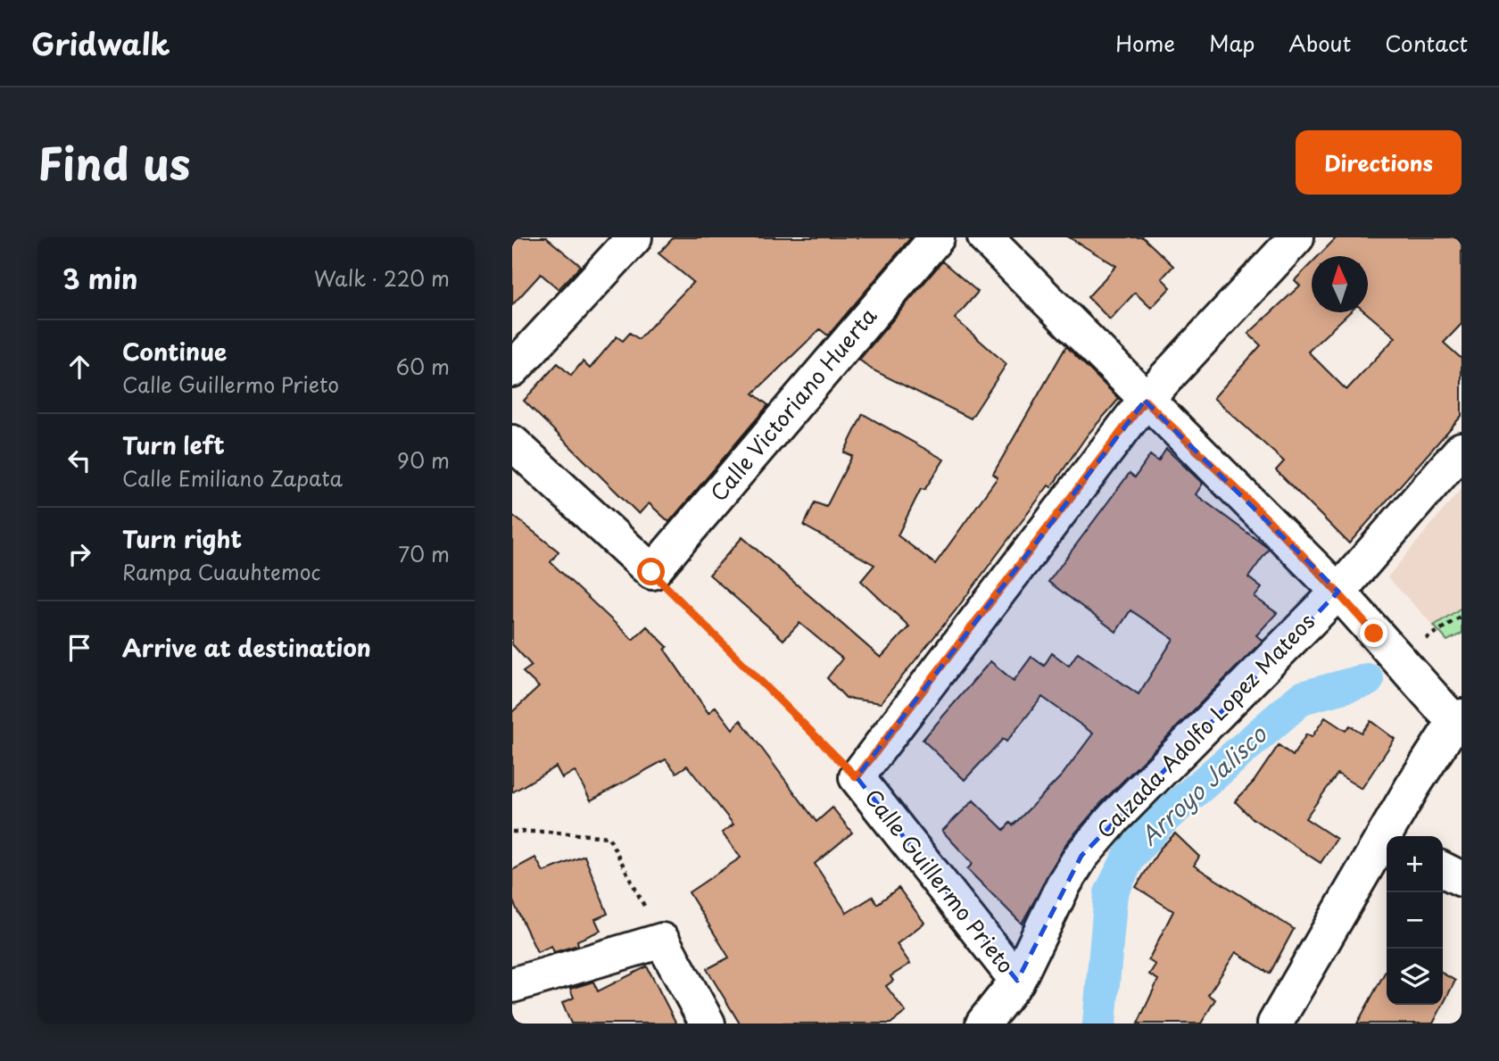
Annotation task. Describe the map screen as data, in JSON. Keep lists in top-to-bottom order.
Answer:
{
  "streets": {
    "street": ["Calle Victoriano Huerta", "Calzada Adolfo Lopez Mateos", "Calle Guillermo Prieto"]
  },
  "crossings": [
    ["Calle Victoriano Huerta", "Calle Guillermo Prieto"],
    ["Calzada Adolfo Lopez Mateos", "Calle Guillermo Prieto"]
  ],
  "water": ["Arroyo Jalisco"],
  "north": "top",
  "page": {
    "header": "Gridwalk",
    "nav": [
      "Home",
      "Map",
      "About",
      "Contact"
    ],
    "title": "Find us",
    "buttons": "Directions",
    "heading": ["3 min", "Walk · 220 m"],
    "list": [
      ["Continue", "Calle Guillermo Prieto", "60 m"],
      ["Turn left", "Calle Emiliano Zapata", "90 m"],
      ["Turn right", "Rampa Cuauhtemoc", "70 m"],
      "Arrive at destination"
    ],
    "map_buttons": ["+", "−"]
  }
}
